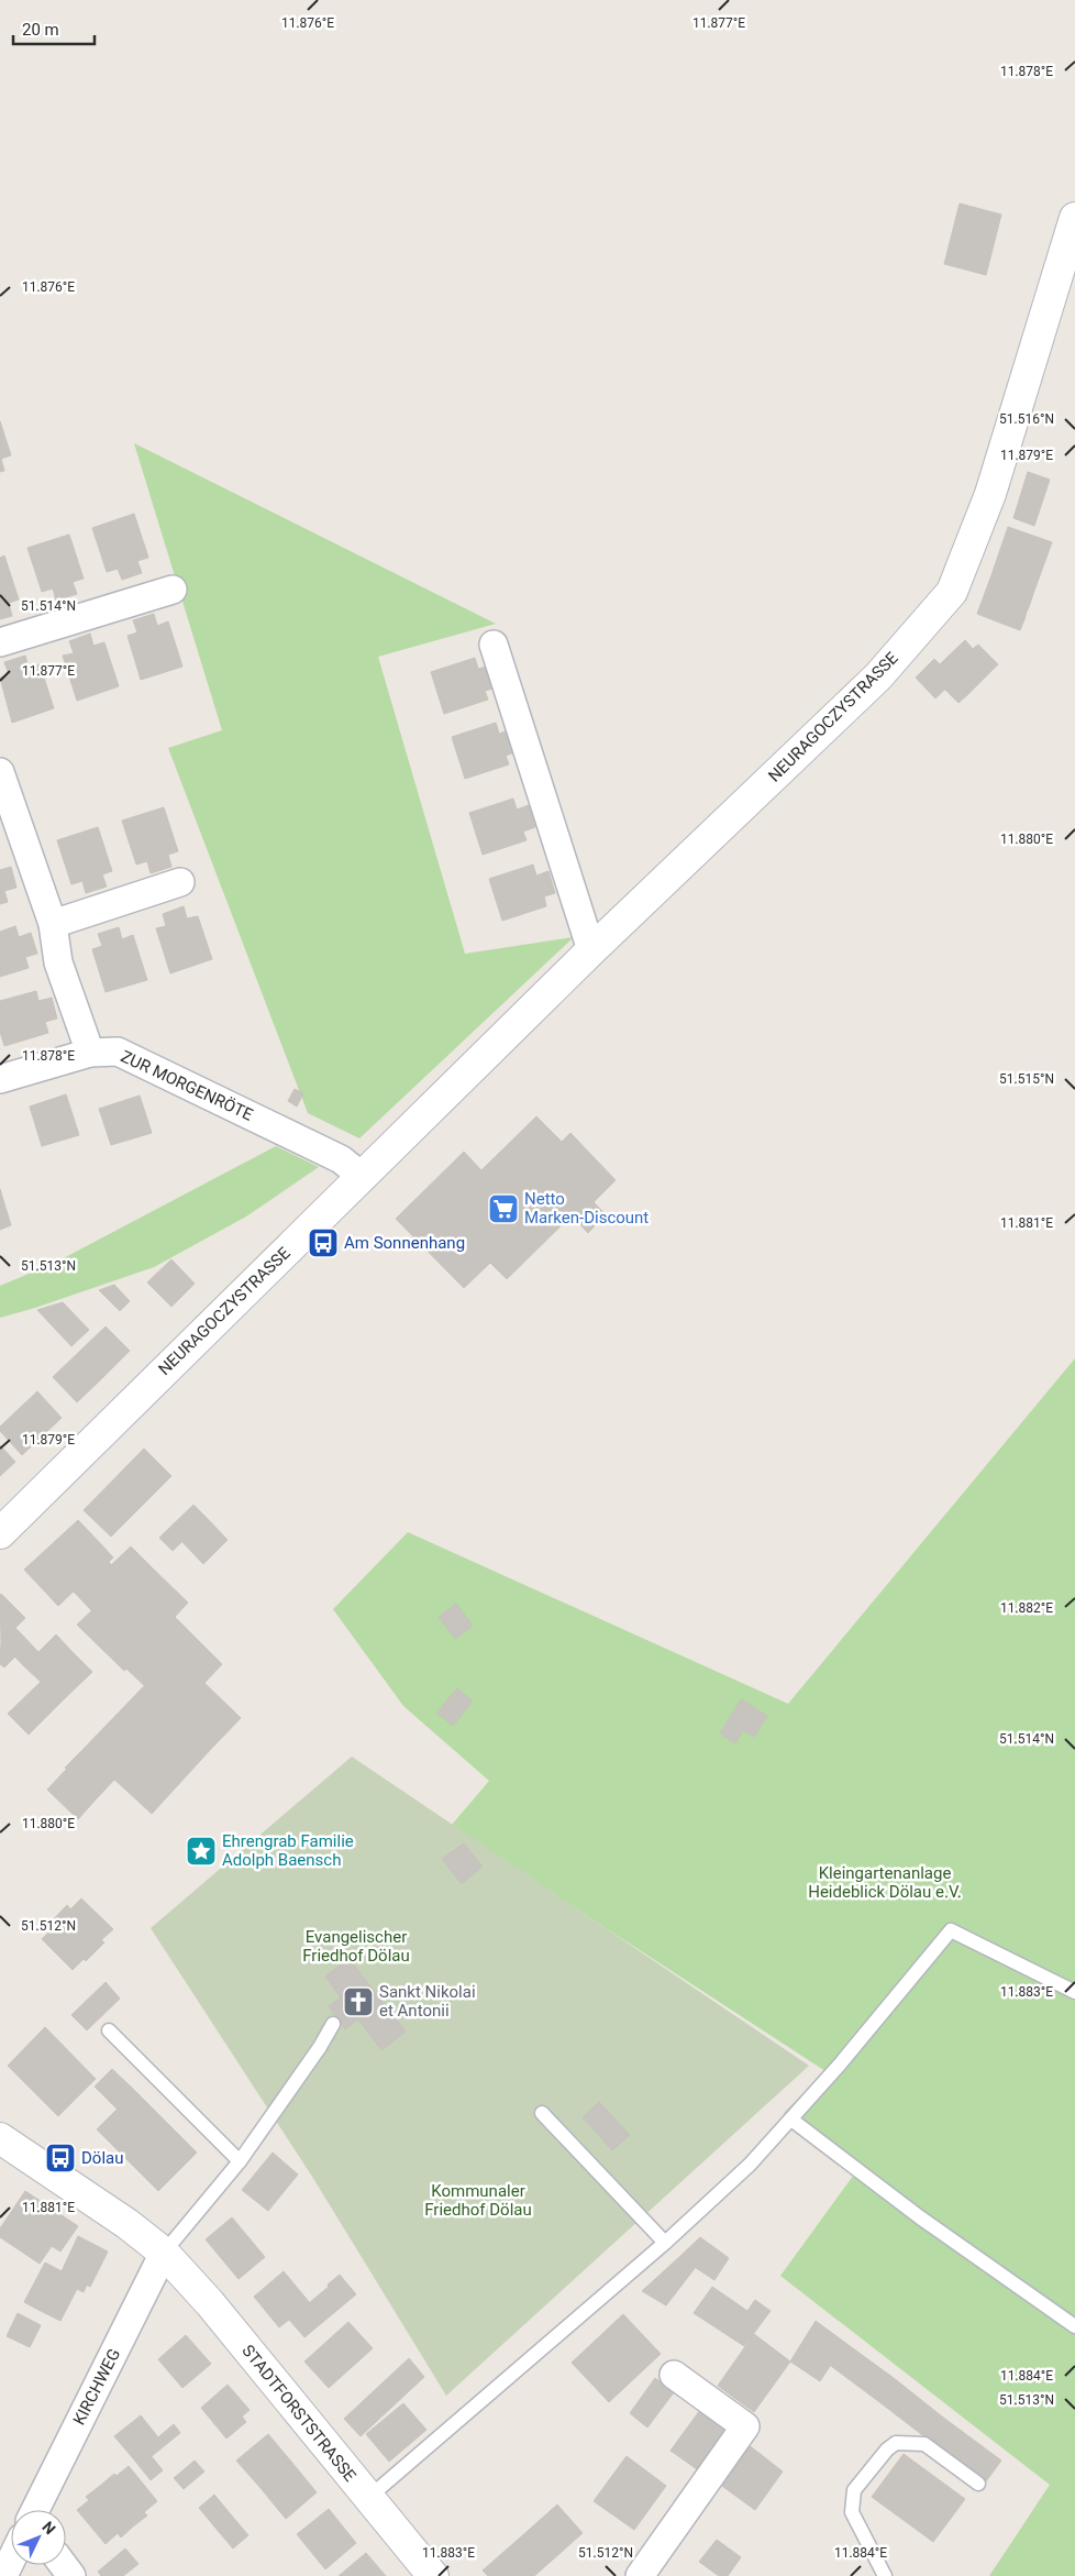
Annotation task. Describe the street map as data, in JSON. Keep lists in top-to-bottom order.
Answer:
{
  "streets": {
    "main road": ["NEURAGOCZYSTRASSE", "STADTFORSTSTRASSE"],
    "street": ["ZUR MORGENRÖTE", "KIRCHWEG"]
  },
  "crossings": [
    ["NEURAGOCZYSTRASSE", "ZUR MORGENRÖTE"],
    ["KIRCHWEG", "STADTFORSTSTRASSE"]
  ],
  "parks": ["Kleingartenanlage Heideblick Dölau e.V.", "Evangelischer Friedhof Dölau", "Kommunaler Friedhof Dölau"],
  "places": {
    "supermarket": ["Netto Marken-Discount"],
    "bus stop": ["Am Sonnenhang", "Dölau"],
    "place": ["Ehrengrab Familie Adolph Baensch"],
    "church": ["Sankt Nikolai et Antonii"]
  },
  "scale_bar": "20 m",
  "north": "top right",
  "coordinates": [
    "11.876°E",
    "11.877°E",
    "11.878°E",
    "51.516°N",
    "11.879°E",
    "51.514°N",
    "11.880°E",
    "51.515°N",
    "11.881°E",
    "51.513°N",
    "11.882°E",
    "51.512°N",
    "11.883°E",
    "11.884°E"
  ]
}
